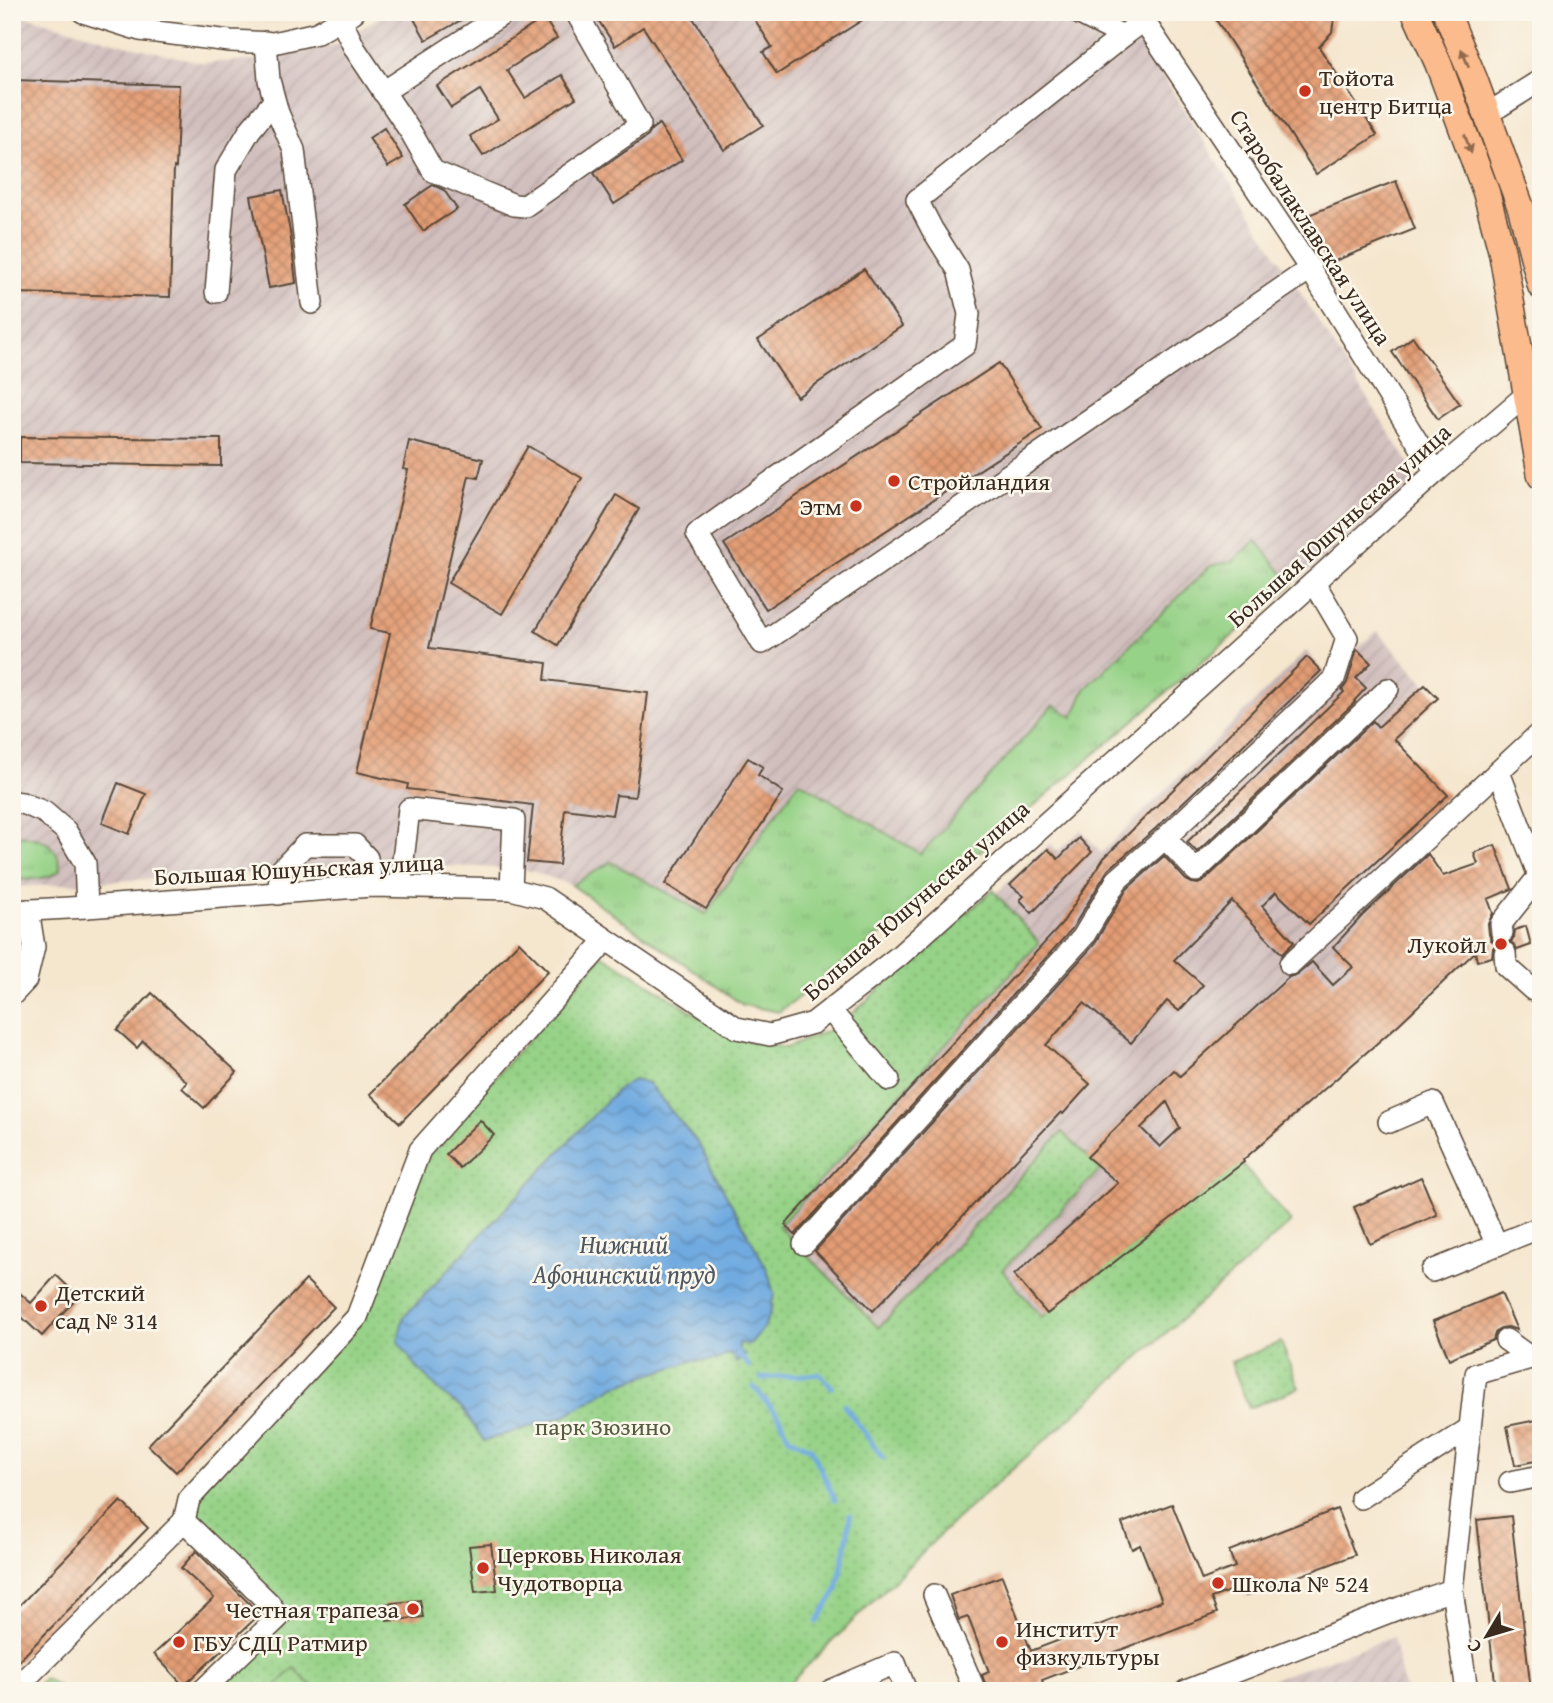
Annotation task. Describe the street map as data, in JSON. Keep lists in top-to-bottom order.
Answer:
{
  "streets": {
    "street": ["Старобалаклавская улица", "Большая Юшуньская улица"]
  },
  "crossings": [
    ["Старобалаклавская улица", "Большая Юшуньская улица"]
  ],
  "water": ["Нижний Афонинский пруд"],
  "parks": ["парк Зюзино"],
  "places": [
    "Тойота центр Битца",
    "Стройландия",
    "Этм",
    "Лукойл",
    "Детский сад № 314",
    "Церковь Николая Чудотворца",
    "Школа № 524",
    "Честная трапеза",
    "ГБУ СДЦ Ратмир",
    "Институт физкультуры"
  ],
  "north": "bottom left"
}
